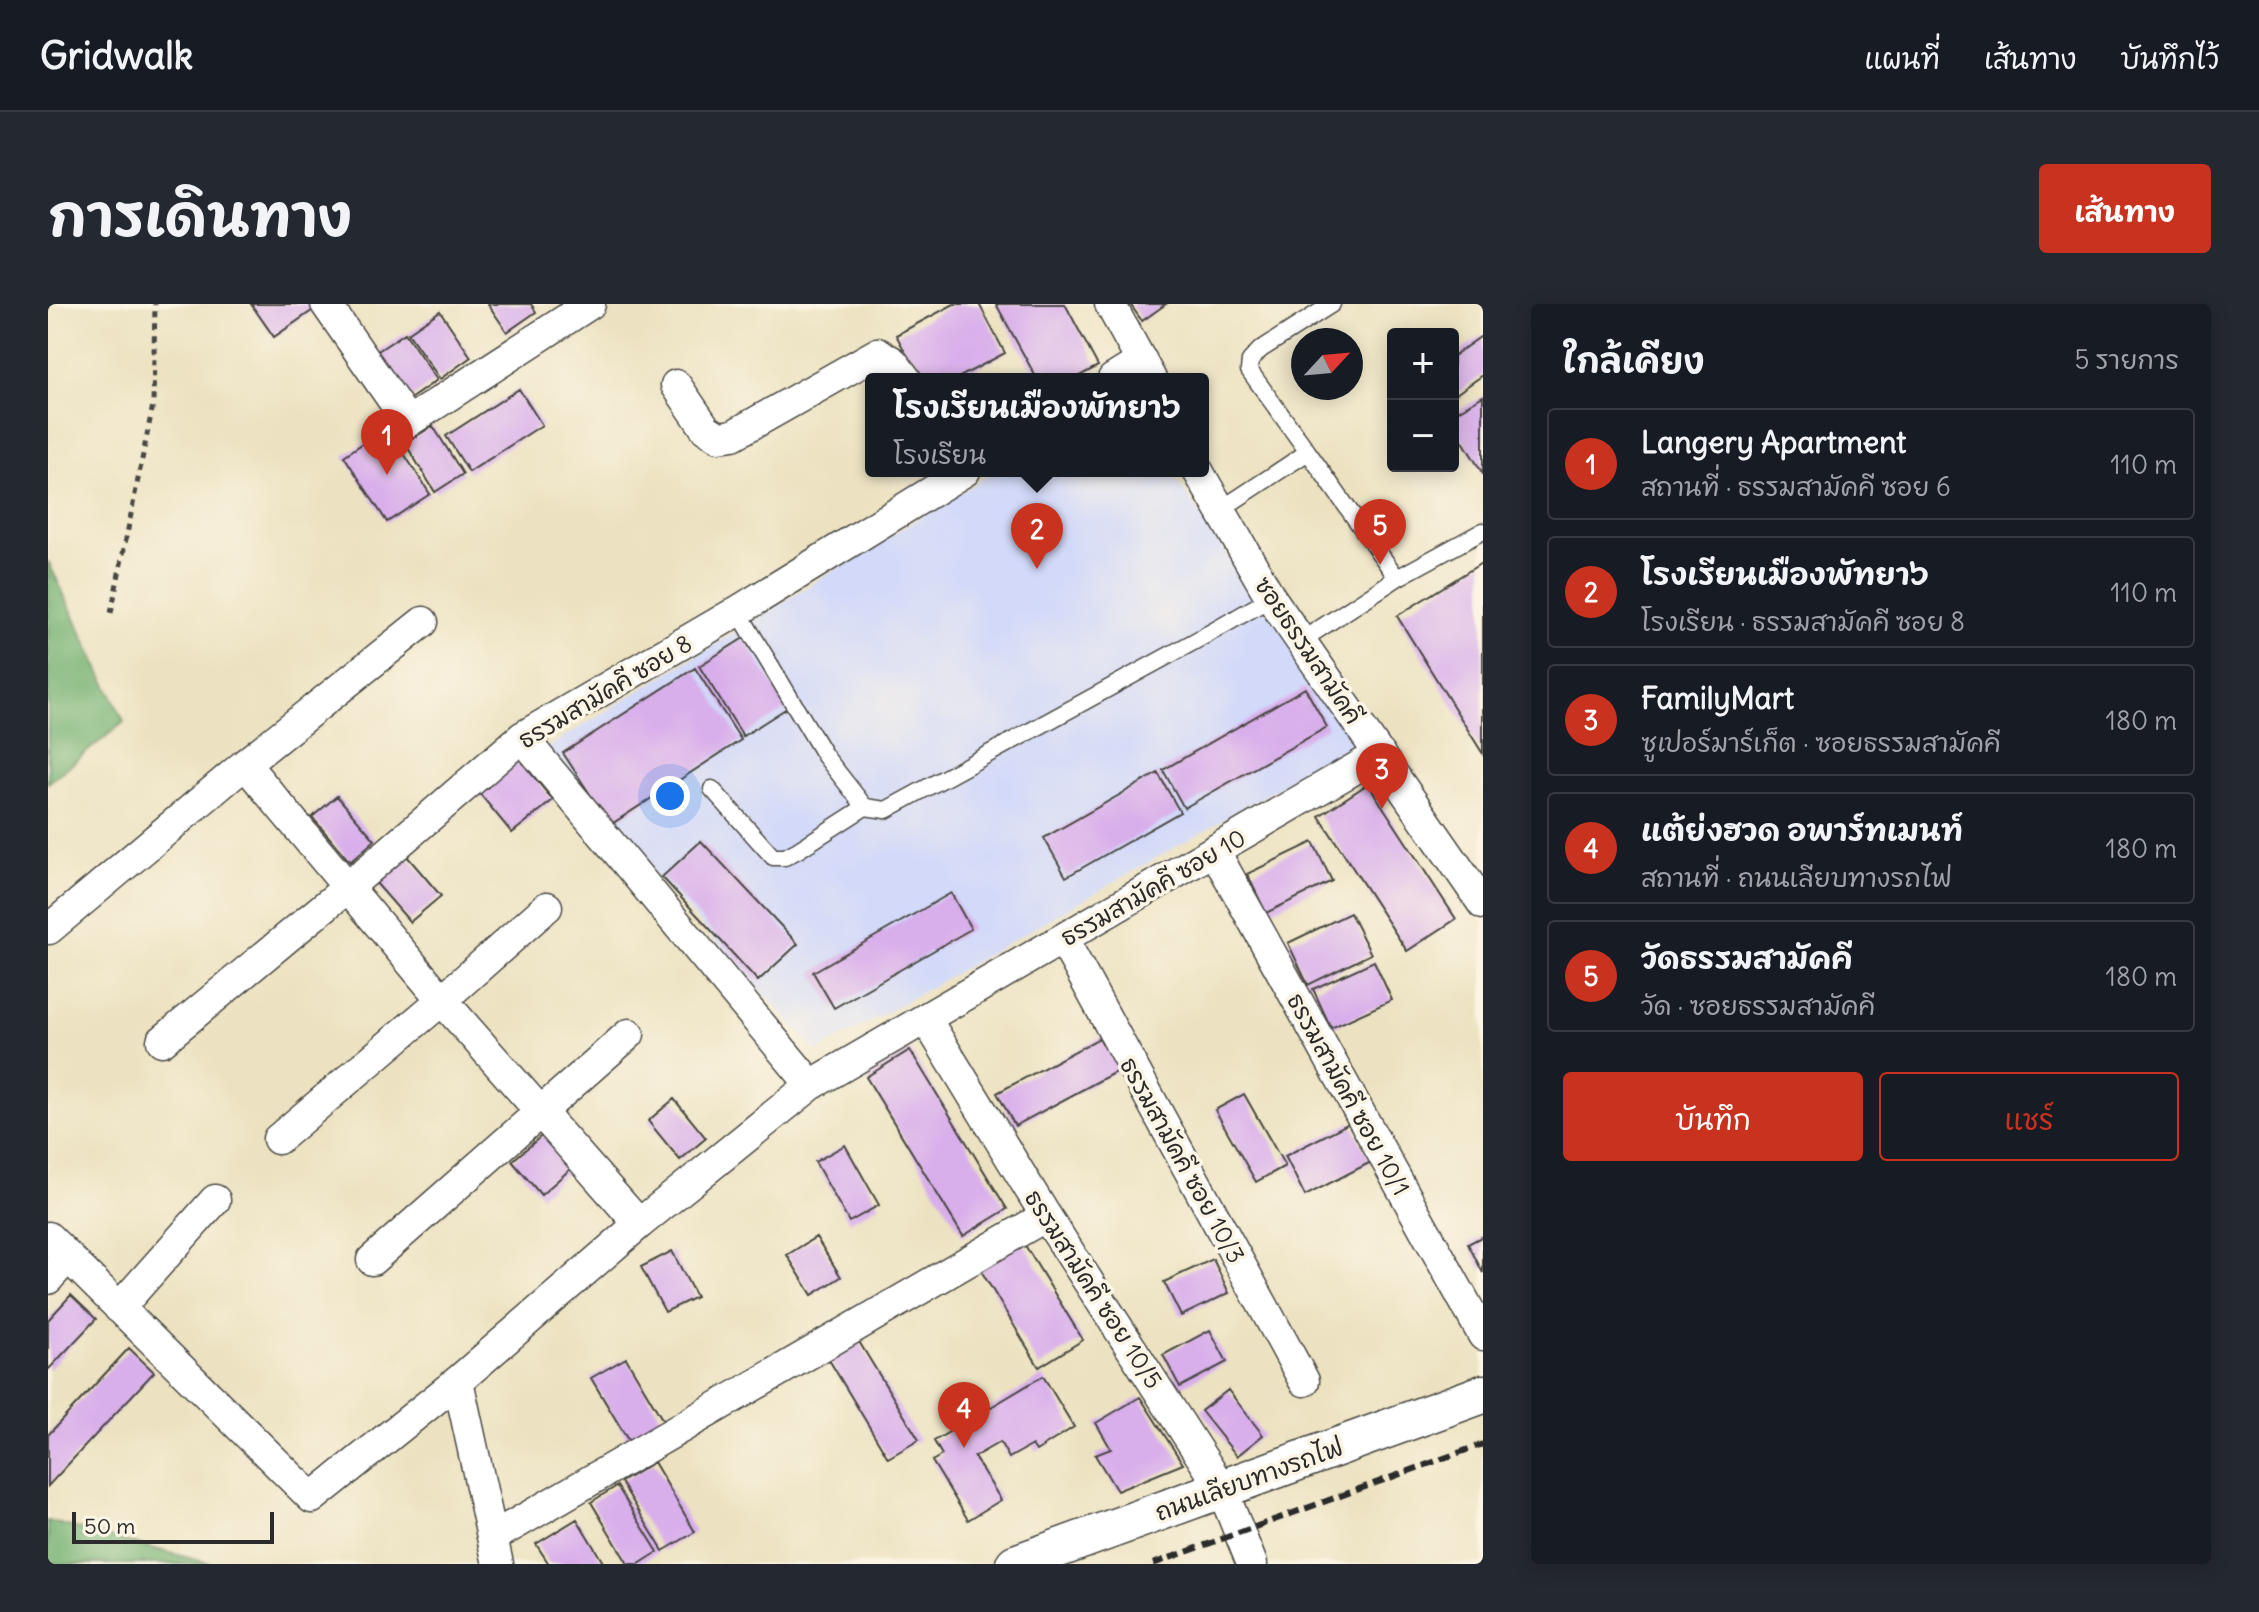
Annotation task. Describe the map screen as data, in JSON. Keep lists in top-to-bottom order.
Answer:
{
  "streets": {
    "street": [
      "ซอยธรรมสามัคคี",
      "ธรรมสามัคคี ซอย 8",
      "ธรรมสามัคคี ซอย 10",
      "ธรรมสามัคคี ซอย 10/1",
      "ธรรมสามัคคี ซอย 10/3",
      "ธรรมสามัคคี ซอย 10/5",
      "ถนนเลียบทางรถไฟ"
    ]
  },
  "crossings": [
    ["ซอยธรรมสามัคคี", "ธรรมสามัคคี ซอย 10"],
    ["ธรรมสามัคคี ซอย 10", "ธรรมสามัคคี ซอย 10/1"],
    ["ธรรมสามัคคี ซอย 10", "ธรรมสามัคคี ซอย 10/3"],
    ["ธรรมสามัคคี ซอย 10", "ธรรมสามัคคี ซอย 10/5"],
    ["ธรรมสามัคคี ซอย 10/5", "ถนนเลียบทางรถไฟ"]
  ],
  "scale_bar": "50 m",
  "north": "top right",
  "page": {
    "header": "Gridwalk",
    "nav": ["แผนที่", "เส้นทาง", "บันทึกไว้"],
    "title": "การเดินทาง",
    "buttons": [
      "เส้นทาง",
      ["บันทึก", "แชร์"]
    ],
    "heading": ["ใกล้เคียง", "5 รายการ"],
    "map_buttons": ["+", "−"],
    "popup": ["โรงเรียนเมืองพัทยา๖", "โรงเรียน"],
    "list": [
      {
        "mark": "1",
        "name": "Langery Apartment",
        "note": "สถานที่ · ธรรมสามัคคี ซอย 6",
        "value": "110 m"
      },
      {
        "mark": "2",
        "name": "โรงเรียนเมืองพัทยา๖",
        "note": "โรงเรียน · ธรรมสามัคคี ซอย 8",
        "value": "110 m"
      },
      {
        "mark": "3",
        "name": "FamilyMart",
        "note": "ซูเปอร์มาร์เก็ต · ซอยธรรมสามัคคี",
        "value": "180 m"
      },
      {
        "mark": "4",
        "name": "แต้ย่งฮวด อพาร์ทเมนท์",
        "note": "สถานที่ · ถนนเลียบทางรถไฟ",
        "value": "180 m"
      },
      {
        "mark": "5",
        "name": "วัดธรรมสามัคคี",
        "note": "วัด · ซอยธรรมสามัคคี",
        "value": "180 m"
      }
    ],
    "pins": [
      "1",
      "5",
      "2",
      "3",
      "4"
    ],
    "scale": "50 m"
  }
}
